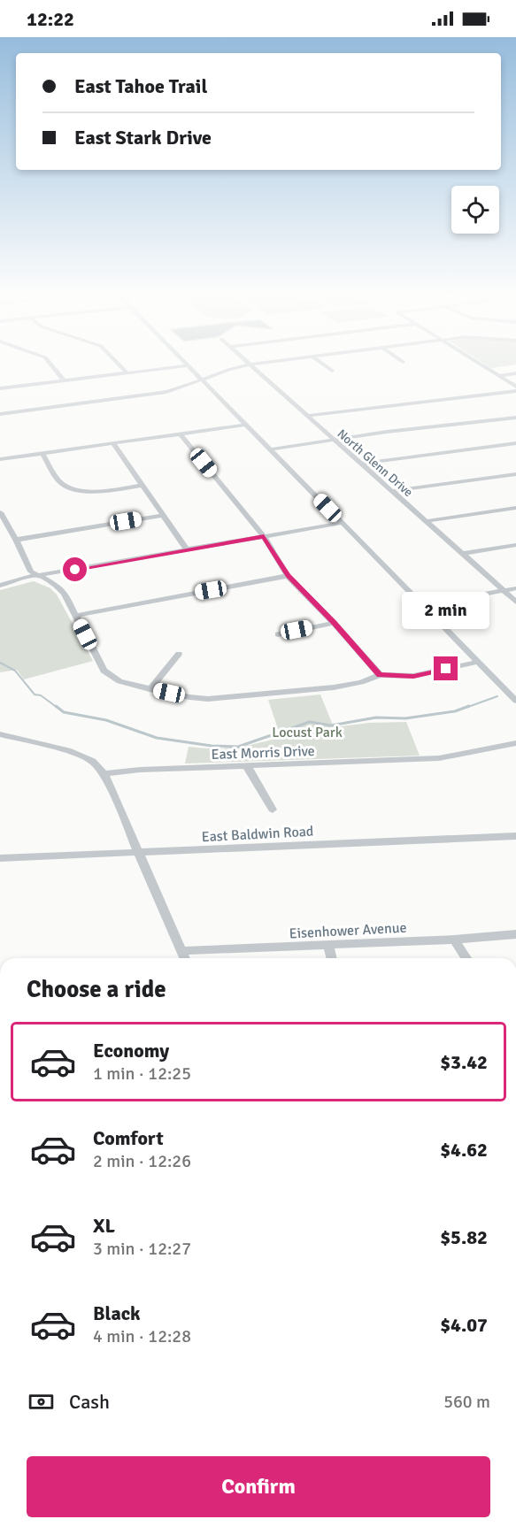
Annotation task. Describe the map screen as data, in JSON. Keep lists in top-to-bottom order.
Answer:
{
  "streets": {
    "street": [
      "North Glenn Drive",
      "East Morris Drive",
      "East Baldwin Road",
      "Eisenhower Avenue"
    ]
  },
  "parks": ["Locust Park"],
  "page": {
    "status": "12:22",
    "banner": ["East Tahoe Trail", "East Stark Drive"],
    "bubble": "2 min",
    "heading": "Choose a ride",
    "list": [
      {
        "name": "Economy",
        "note": "1 min · 12:25",
        "value": "$3.42"
      },
      {
        "name": "Comfort",
        "note": "2 min · 12:26",
        "value": "$4.62"
      },
      {
        "name": "XL",
        "note": "3 min · 12:27",
        "value": "$5.82"
      },
      {
        "name": "Black",
        "note": "4 min · 12:28",
        "value": "$4.07"
      }
    ],
    "pay": ["Cash", "560 m"],
    "buttons": "Confirm"
  }
}
